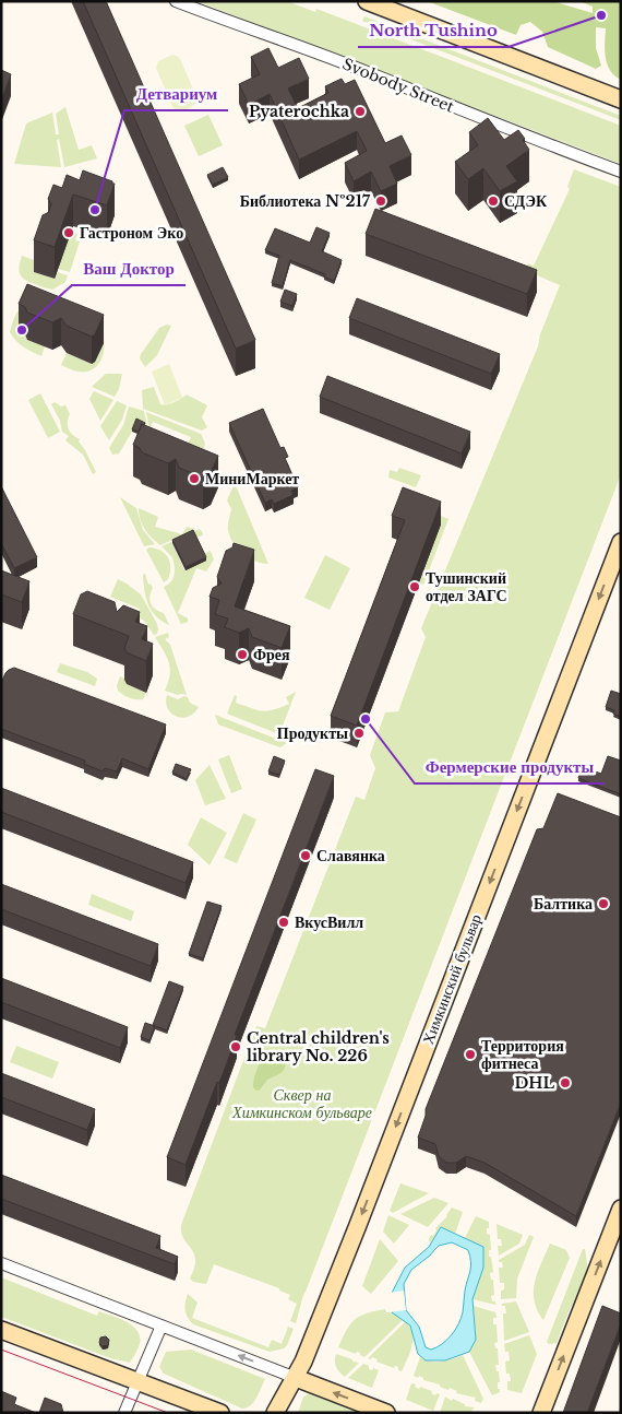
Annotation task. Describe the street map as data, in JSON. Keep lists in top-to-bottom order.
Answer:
{
  "streets": {
    "main road": ["Химкинский бульвар"],
    "street": ["Svobody Street"]
  },
  "one_way": ["Химкинский бульвар"],
  "parks": ["Сквер на Химкинском бульваре"],
  "places": [
    "North Tushino",
    "Pyaterochka",
    "Библиотека №217",
    "СДЭК",
    "Детвариум",
    "Гастроном Эко",
    "Ваш Доктор",
    "МиниМаркет",
    "Тушинский отдел ЗАГС",
    "Фрея",
    "Фермерские продукты",
    "Продукты",
    "Славянка",
    "Балтика",
    "ВкусВилл",
    "Central children's library No. 226",
    "Территория фитнеса",
    "DHL"
  ]
}
